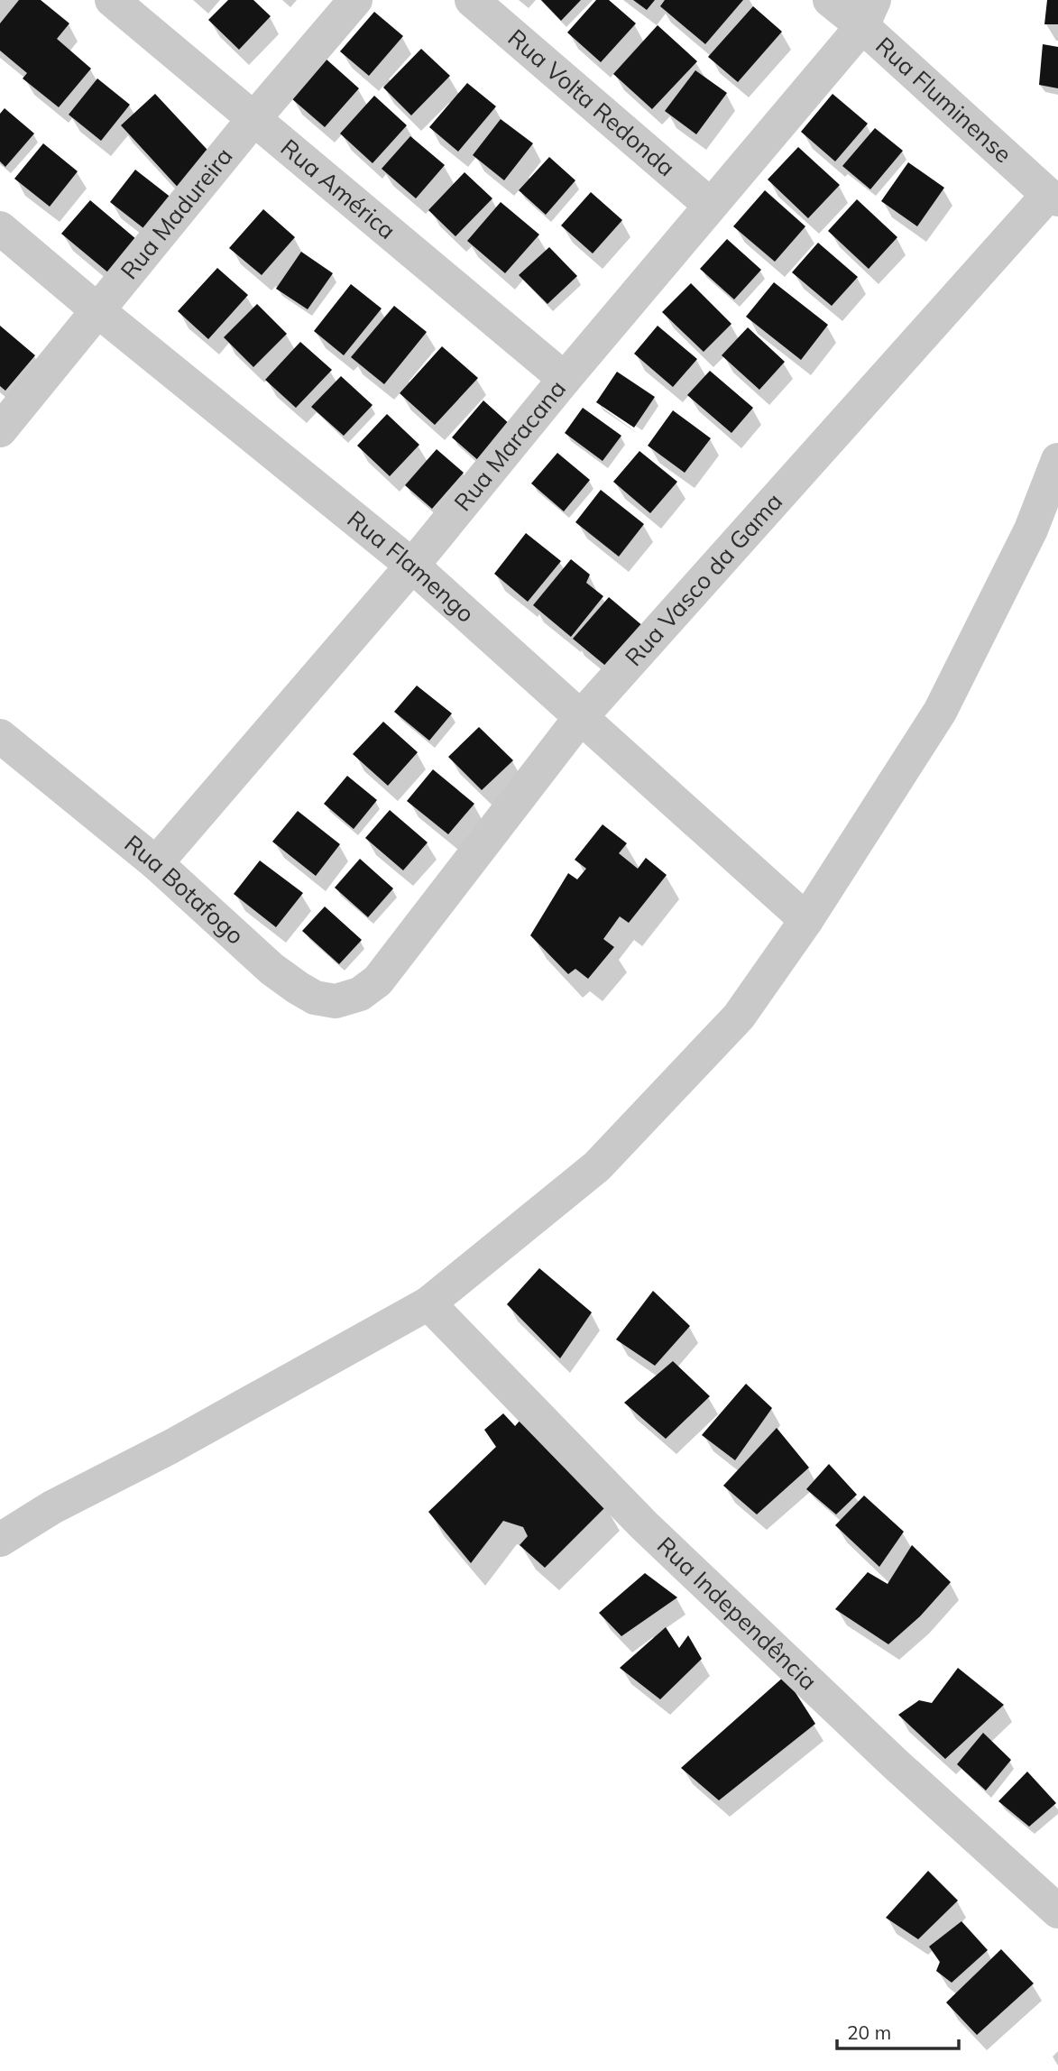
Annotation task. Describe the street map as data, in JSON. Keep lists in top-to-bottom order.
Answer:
{
  "streets": {
    "street": [
      "Rua Fluminense",
      "Rua Volta Redonda",
      "Rua América",
      "Rua Madureira",
      "Rua Maracana",
      "Rua Flamengo",
      "Rua Vasco da Gama",
      "Rua Botafogo",
      "Rua Independência"
    ]
  },
  "crossings": [
    ["Rua Fluminense", "Rua Maracana"],
    ["Rua Fluminense", "Rua Vasco da Gama"],
    ["Rua Volta Redonda", "Rua Maracana"],
    ["Rua América", "Rua Madureira"],
    ["Rua América", "Rua Maracana"],
    ["Rua Madureira", "Rua Flamengo"],
    ["Rua Maracana", "Rua Flamengo"],
    ["Rua Maracana", "Rua Botafogo"],
    ["Rua Flamengo", "Rua Vasco da Gama"],
    ["Rua Vasco da Gama", "Rua Botafogo"]
  ],
  "scale_bar": "20 m"
}
